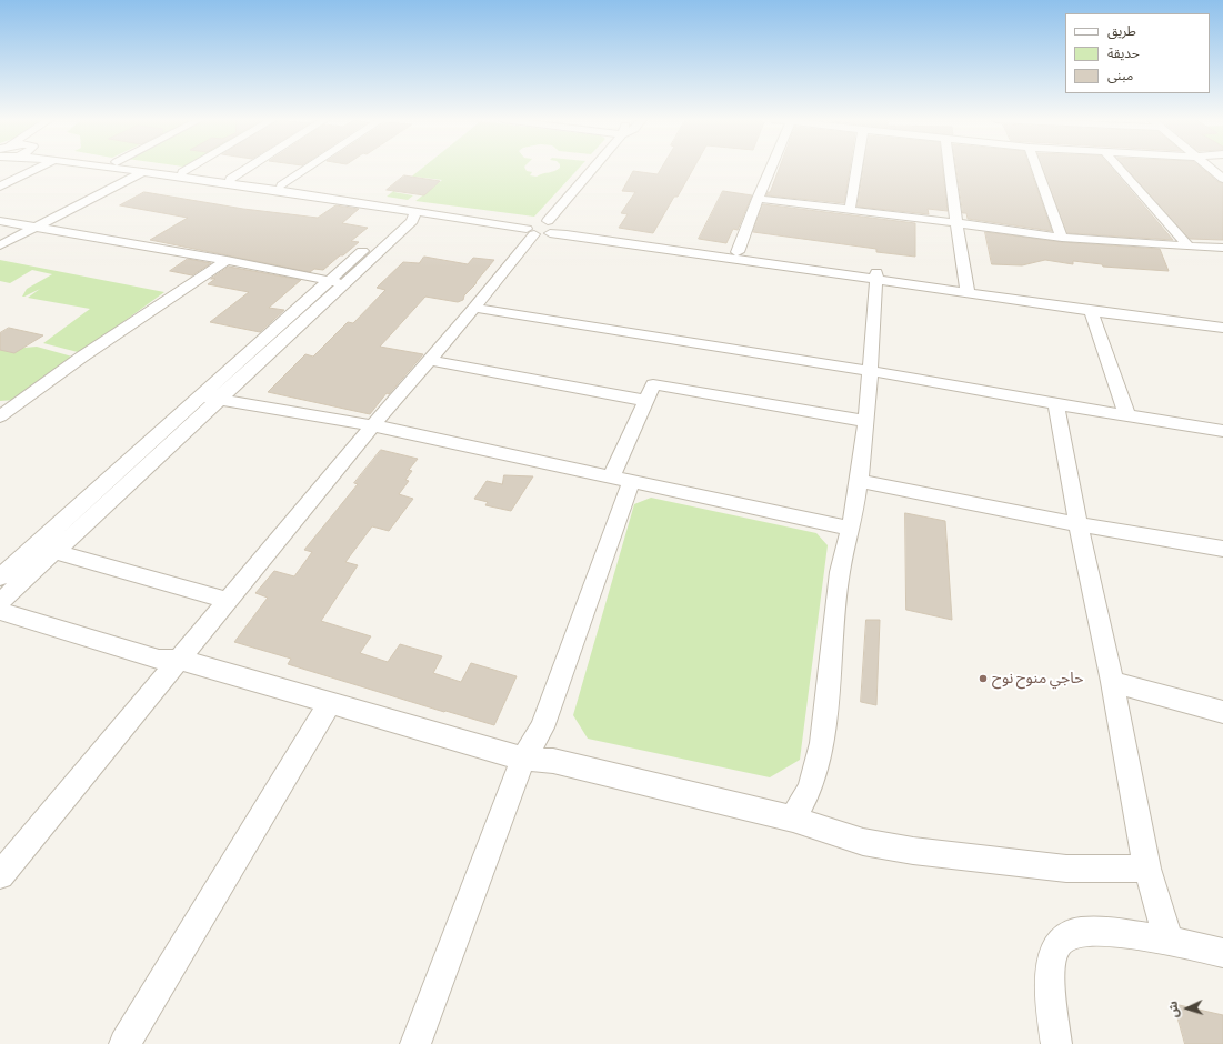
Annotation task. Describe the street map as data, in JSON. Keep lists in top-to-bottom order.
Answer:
{
  "places": ["حاجي منوح نوح"],
  "legend": ["طريق", "حديقة", "مبنى"],
  "north": "left"
}
